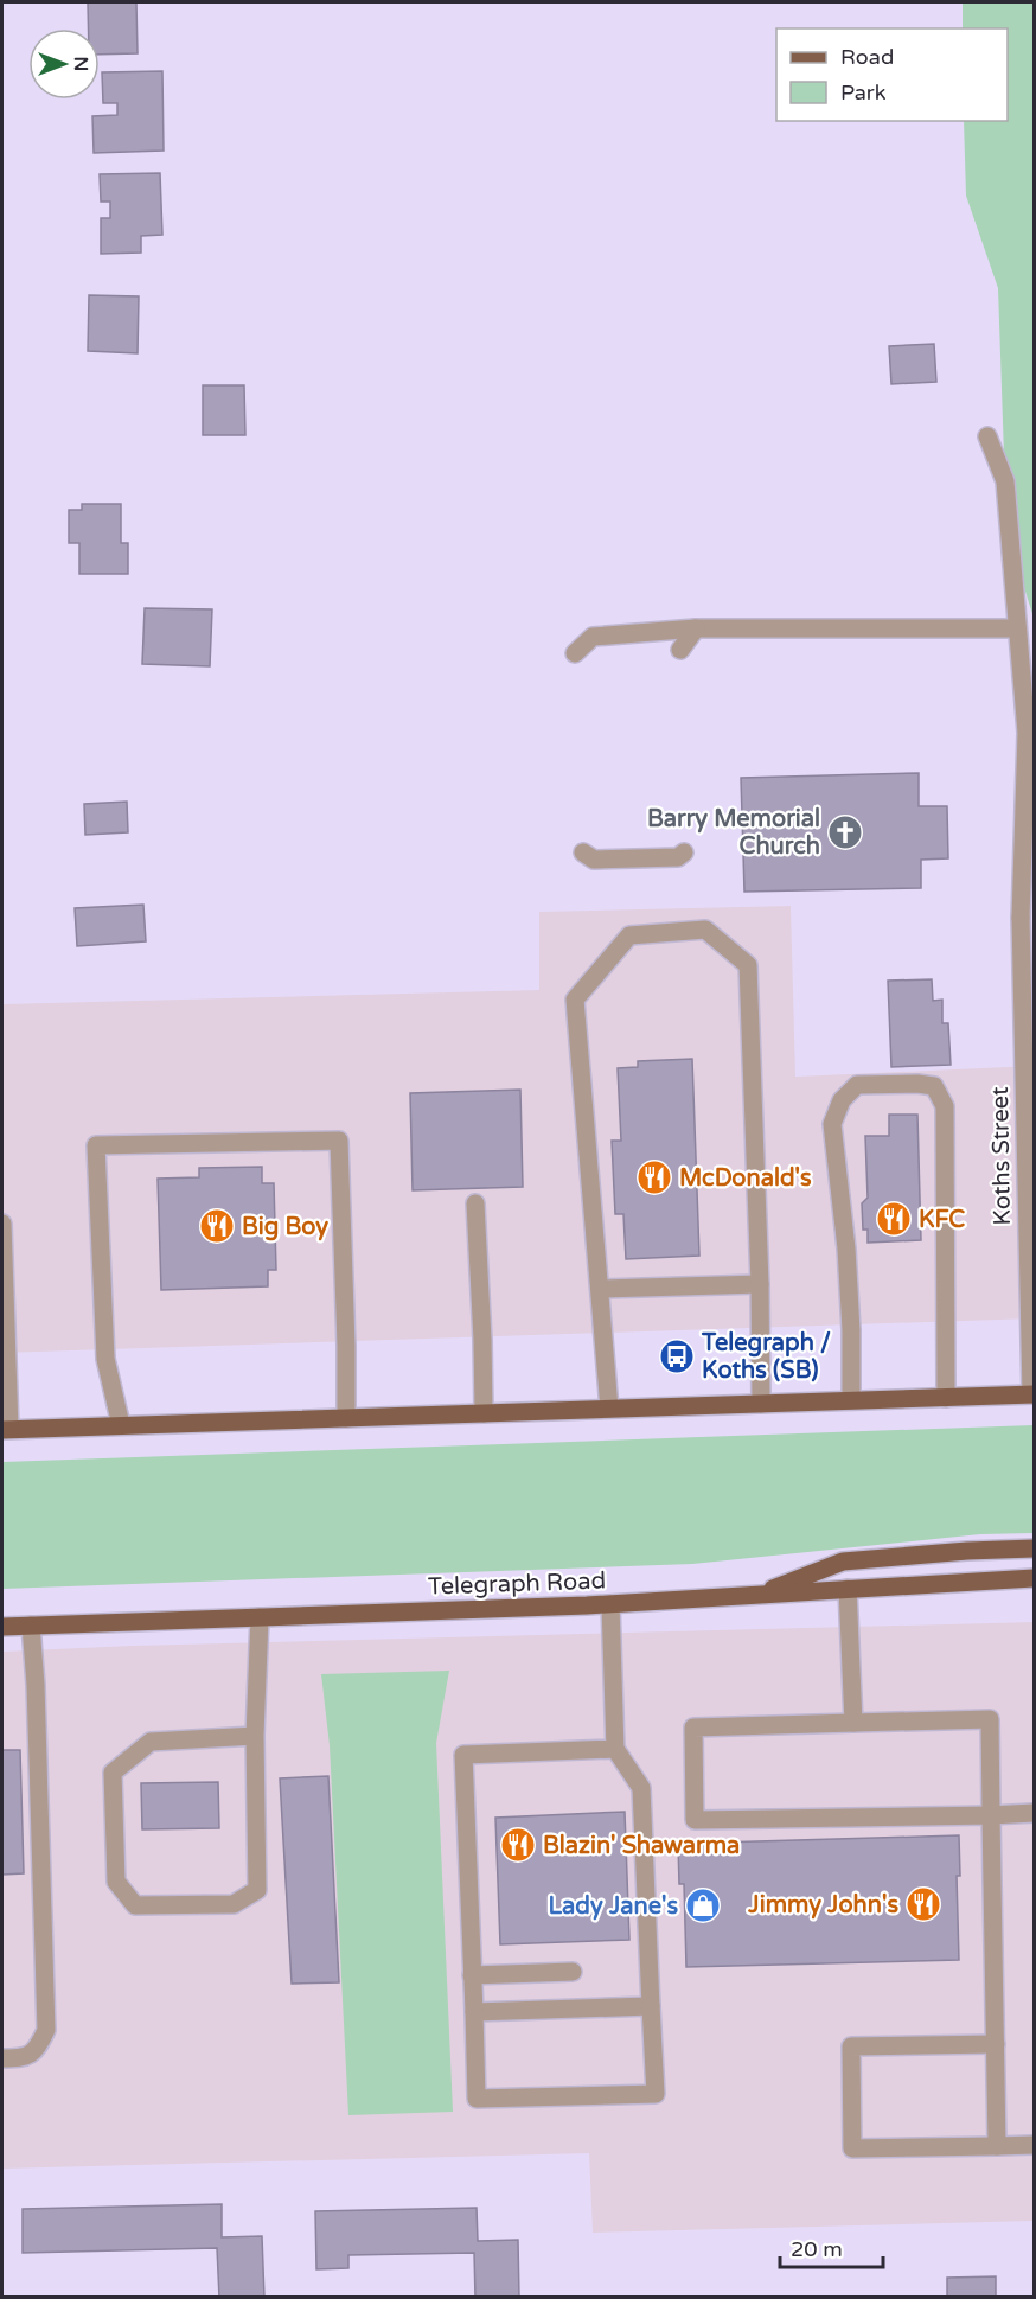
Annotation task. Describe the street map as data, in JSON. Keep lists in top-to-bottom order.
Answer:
{
  "streets": {
    "main road": ["Telegraph Road"],
    "street": ["Koths Street"]
  },
  "places": {
    "church": ["Barry Memorial Church"],
    "restaurant": [
      "McDonald's",
      "KFC",
      "Big Boy",
      "Blazin' Shawarma",
      "Jimmy John's"
    ],
    "bus stop": ["Telegraph / Koths (SB)"],
    "shop": ["Lady Jane's"]
  },
  "legend": ["Road", "Park"],
  "scale_bar": "20 m",
  "north": "right"
}
